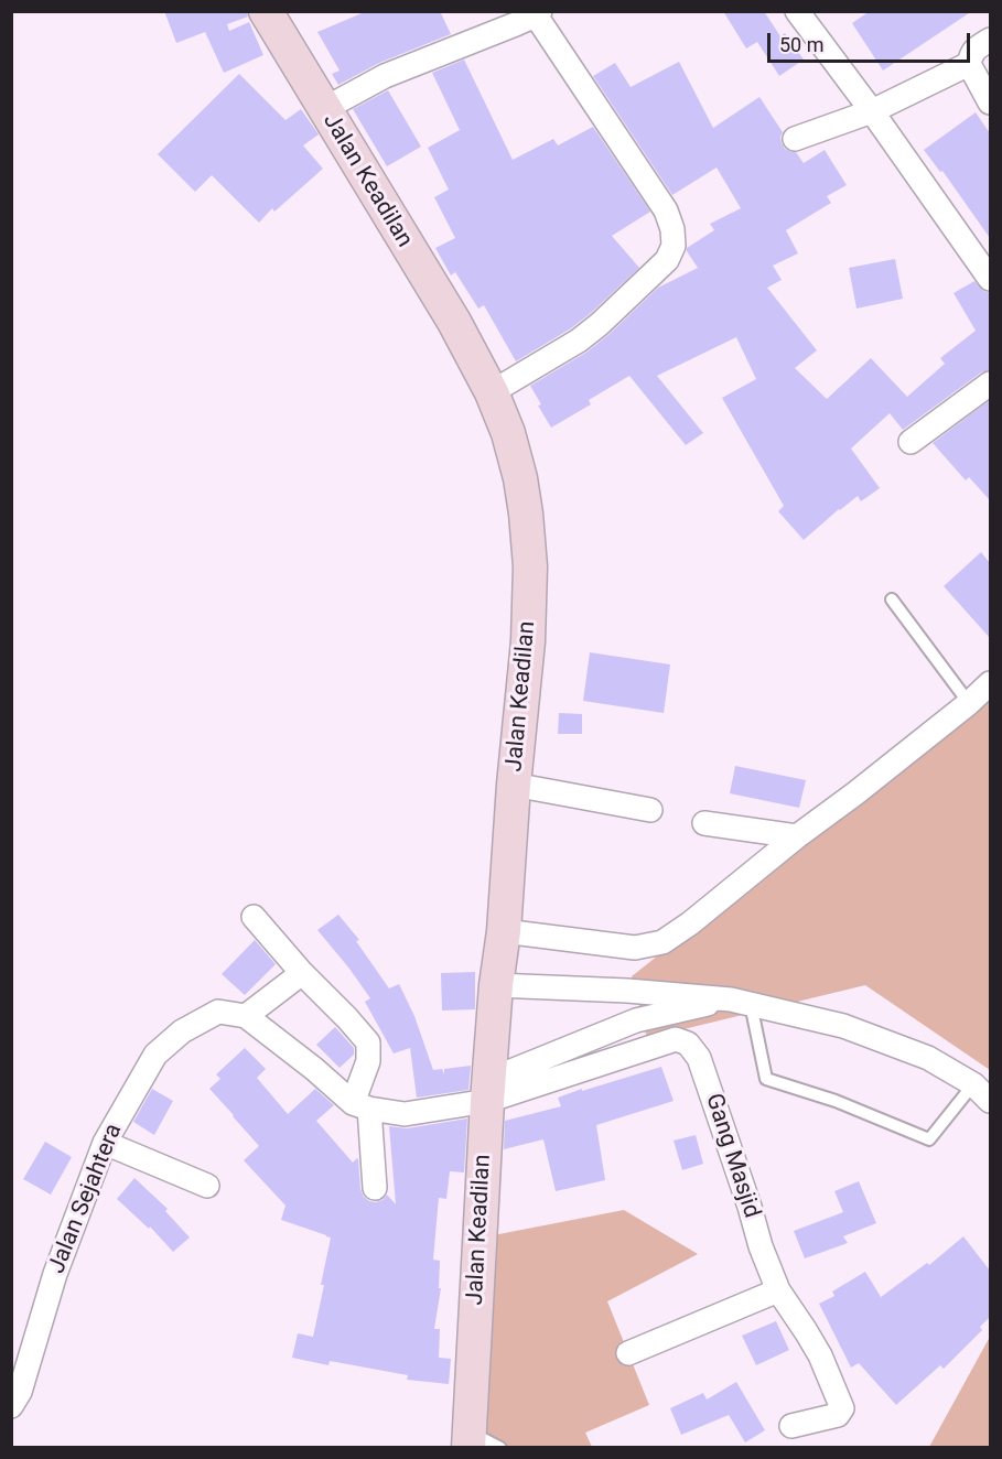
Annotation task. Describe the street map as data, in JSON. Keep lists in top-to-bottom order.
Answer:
{
  "streets": {
    "main road": ["Jalan Keadilan"],
    "street": ["Gang Masjid", "Jalan Sejahtera"]
  },
  "crossings": [
    ["Jalan Keadilan", "Gang Masjid"]
  ],
  "scale_bar": "50 m"
}
